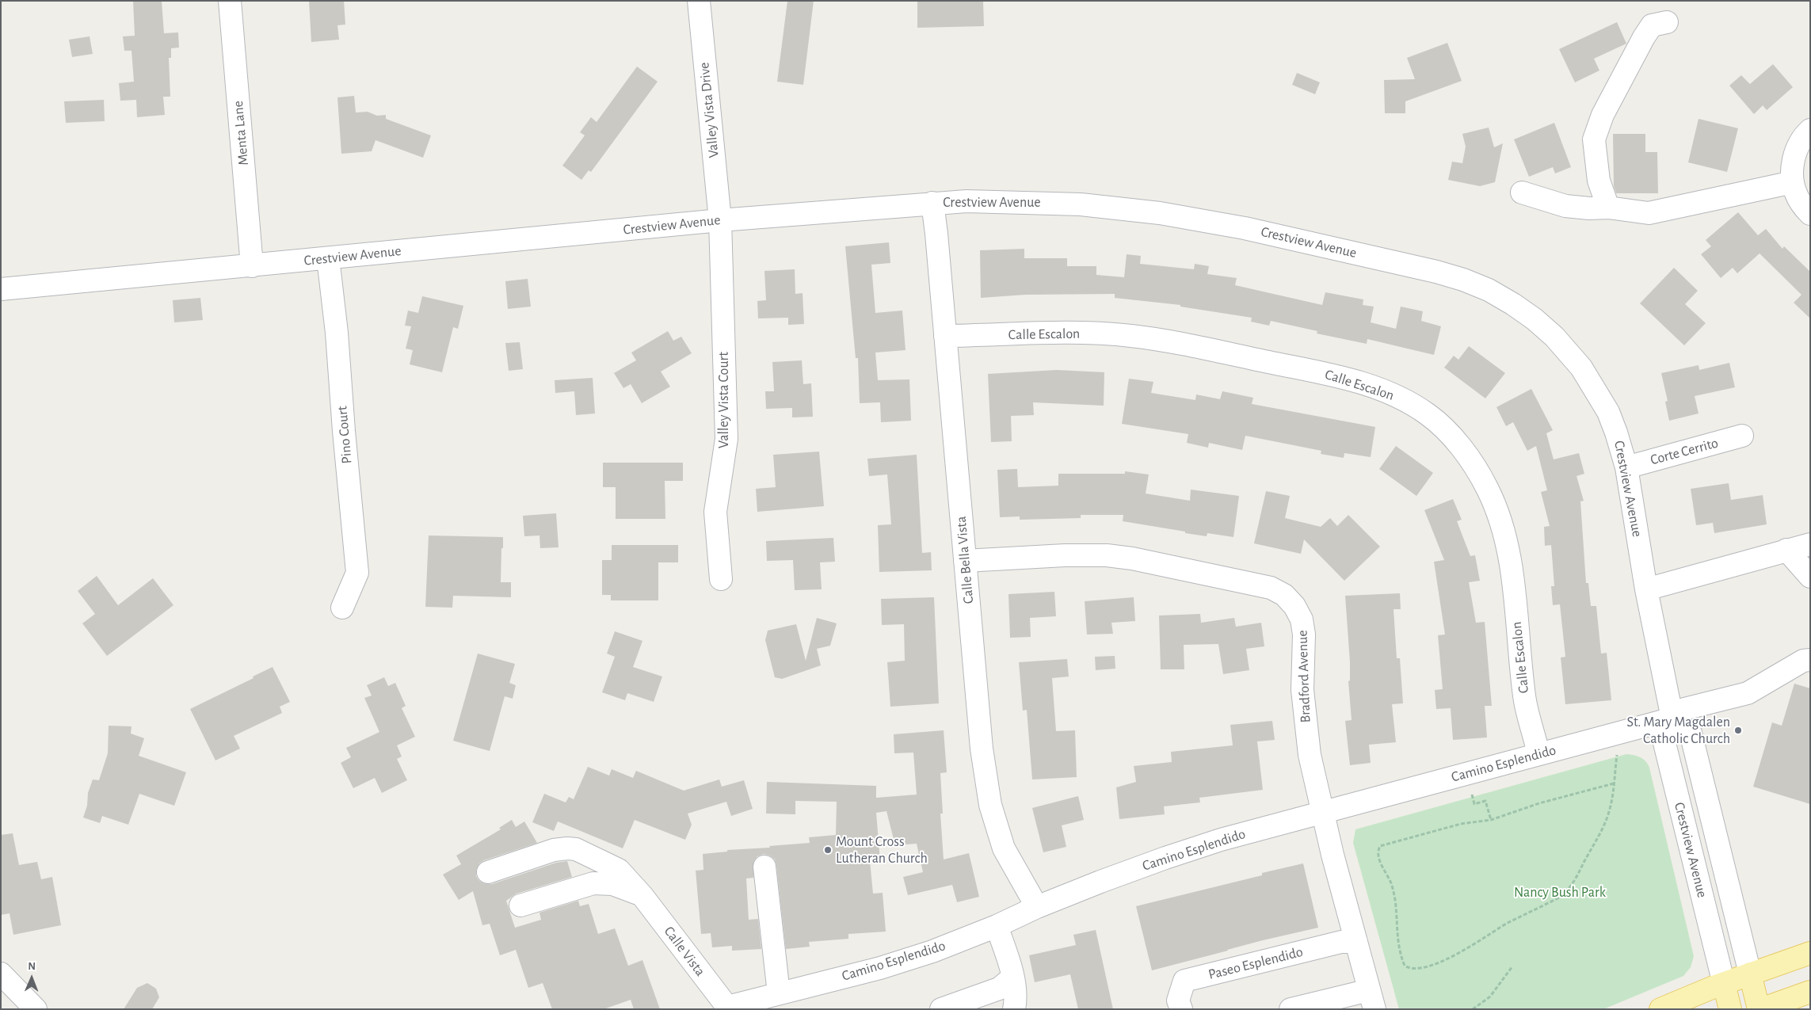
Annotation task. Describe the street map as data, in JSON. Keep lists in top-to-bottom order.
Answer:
{
  "streets": {
    "street": [
      "Valley Vista Drive",
      "Menta Lane",
      "Crestview Avenue",
      "Calle Escalon",
      "Valley Vista Court",
      "Pino Court",
      "Corte Cerrito",
      "Calle Bella Vista",
      "Bradford Avenue",
      "Camino Esplendido",
      "Calle Vista",
      "Paseo Esplendido"
    ]
  },
  "crossings": [
    ["Valley Vista Drive", "Crestview Avenue"],
    ["Valley Vista Drive", "Valley Vista Court"],
    ["Menta Lane", "Crestview Avenue"],
    ["Crestview Avenue", "Valley Vista Court"],
    ["Crestview Avenue", "Pino Court"],
    ["Crestview Avenue", "Corte Cerrito"],
    ["Crestview Avenue", "Calle Bella Vista"],
    ["Crestview Avenue", "Camino Esplendido"],
    ["Calle Escalon", "Calle Bella Vista"],
    ["Calle Escalon", "Camino Esplendido"],
    ["Calle Bella Vista", "Bradford Avenue"],
    ["Calle Bella Vista", "Camino Esplendido"],
    ["Bradford Avenue", "Camino Esplendido"],
    ["Bradford Avenue", "Paseo Esplendido"],
    ["Camino Esplendido", "Calle Vista"]
  ],
  "parks": ["Nancy Bush Park"],
  "places": ["St. Mary Magdalen Catholic Church", "Mount Cross Lutheran Church"],
  "north": "top"
}
